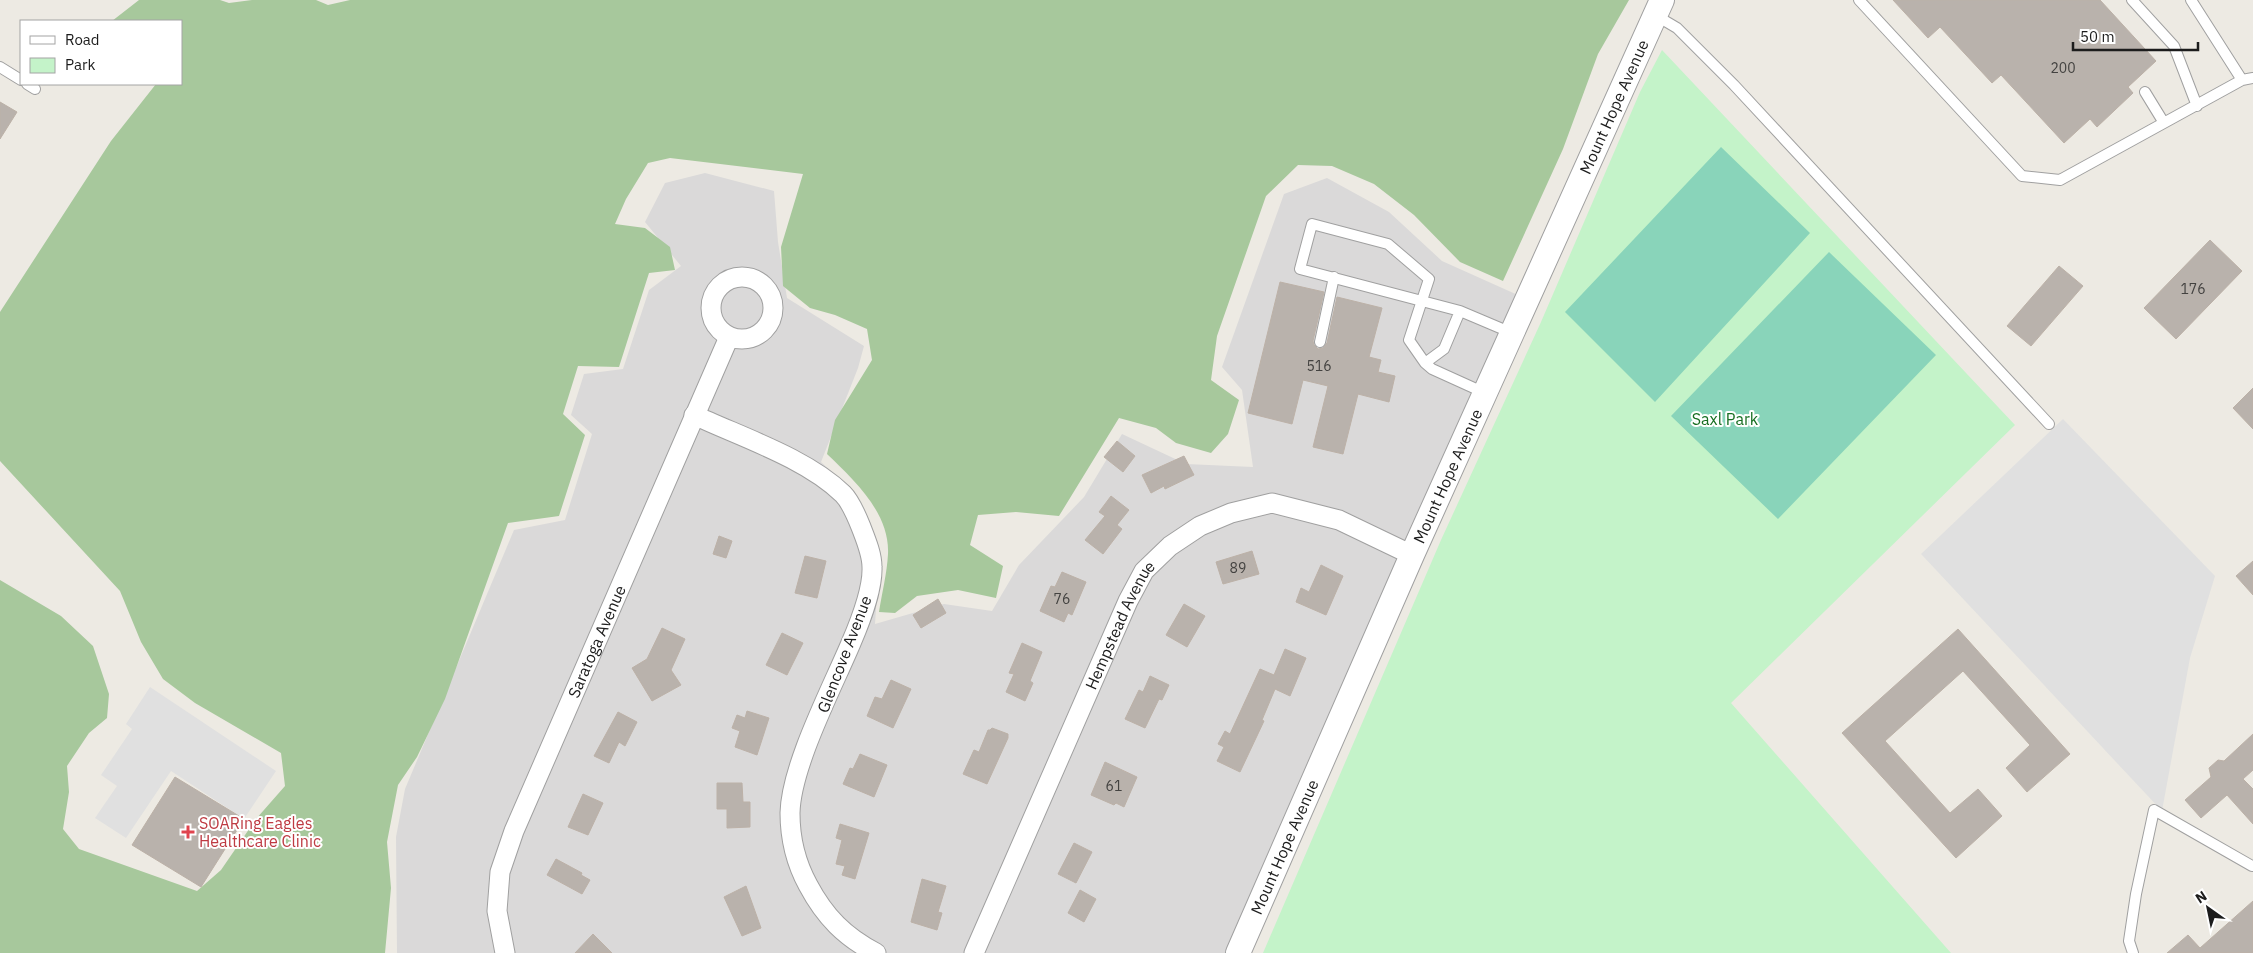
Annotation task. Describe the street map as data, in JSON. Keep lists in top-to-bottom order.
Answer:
{
  "streets": {
    "street": [
      "Mount Hope Avenue",
      "Hempstead Avenue",
      "Saratoga Avenue",
      "Glencove Avenue"
    ]
  },
  "crossings": [
    ["Mount Hope Avenue", "Hempstead Avenue"],
    ["Saratoga Avenue", "Glencove Avenue"]
  ],
  "parks": ["Saxl Park"],
  "places": {
    "health": ["SOARing Eagles Healthcare Clinic"]
  },
  "house_numbers": [
    "200",
    "176",
    "516",
    "89",
    "76",
    "61"
  ],
  "legend": ["Road", "Park"],
  "scale_bar": "50 m",
  "north": "top left"
}
